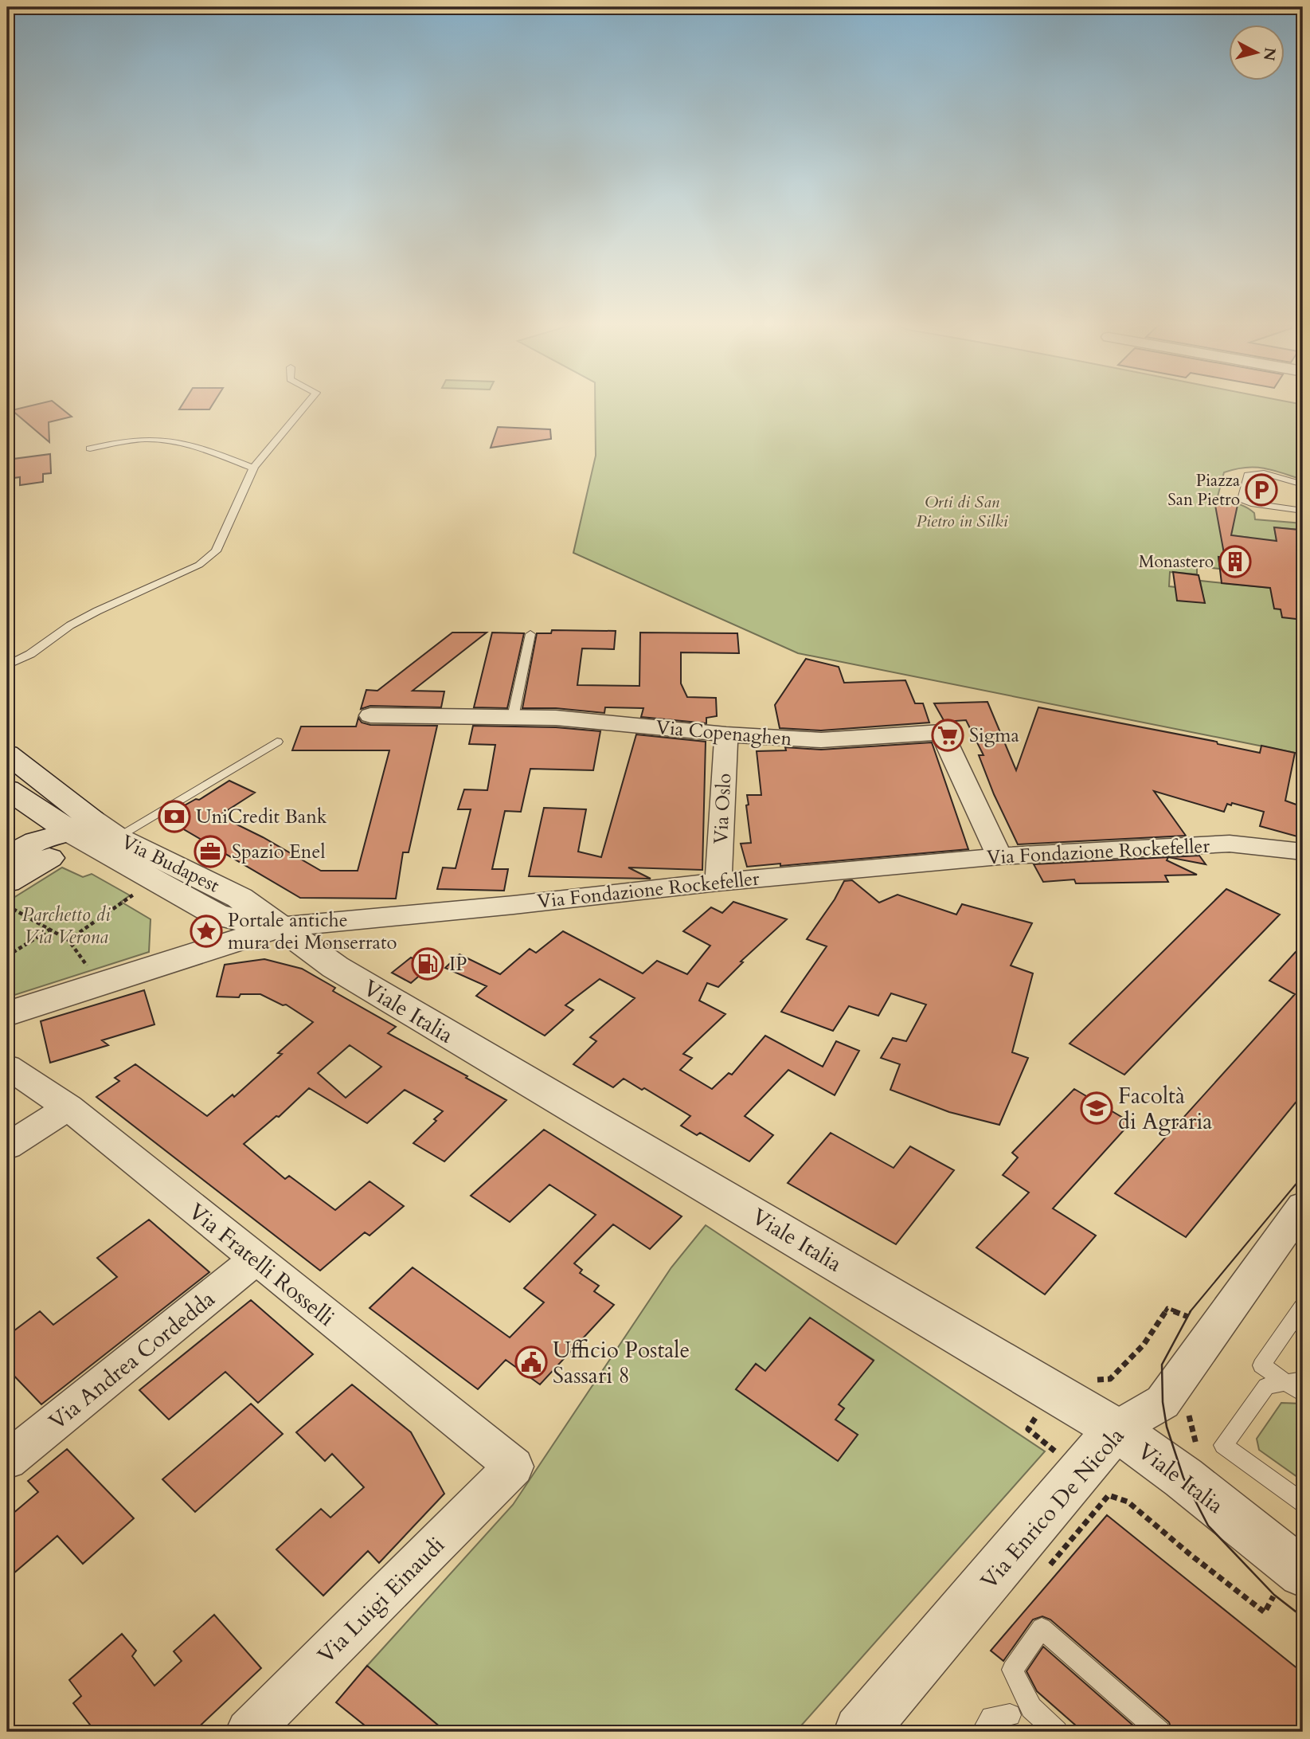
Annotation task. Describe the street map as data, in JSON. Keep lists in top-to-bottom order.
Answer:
{
  "streets": {
    "street": [
      "Via Copenaghen",
      "Via Oslo",
      "Via Fondazione Rockefeller",
      "Via Budapest",
      "Viale Italia",
      "Via Fratelli Rosselli",
      "Via Andrea Cordedda",
      "Via Enrico De Nicola",
      "Via Luigi Einaudi"
    ]
  },
  "crossings": [
    ["Via Copenaghen", "Via Oslo"],
    ["Via Copenaghen", "Via Fondazione Rockefeller"],
    ["Via Oslo", "Via Fondazione Rockefeller"],
    ["Via Fondazione Rockefeller", "Via Budapest"],
    ["Via Fondazione Rockefeller", "Viale Italia"],
    ["Via Budapest", "Viale Italia"],
    ["Viale Italia", "Via Enrico De Nicola"],
    ["Via Fratelli Rosselli", "Via Andrea Cordedda"],
    ["Via Fratelli Rosselli", "Via Luigi Einaudi"]
  ],
  "parks": ["Orti di San Pietro in Silki", "Parchetto di Via Verona"],
  "places": {
    "parking": ["Piazza San Pietro"],
    "building": ["Monastero"],
    "supermarket": ["Sigma"],
    "bank": ["UniCredit Bank"],
    "office": ["Spazio Enel"],
    "place": ["Portale antiche mura dei Monserrato"],
    "fuel station": ["IP"],
    "school or university": ["Facoltà di Agraria"],
    "public building": ["Ufficio Postale Sassari 8"]
  },
  "north": "right"
}
